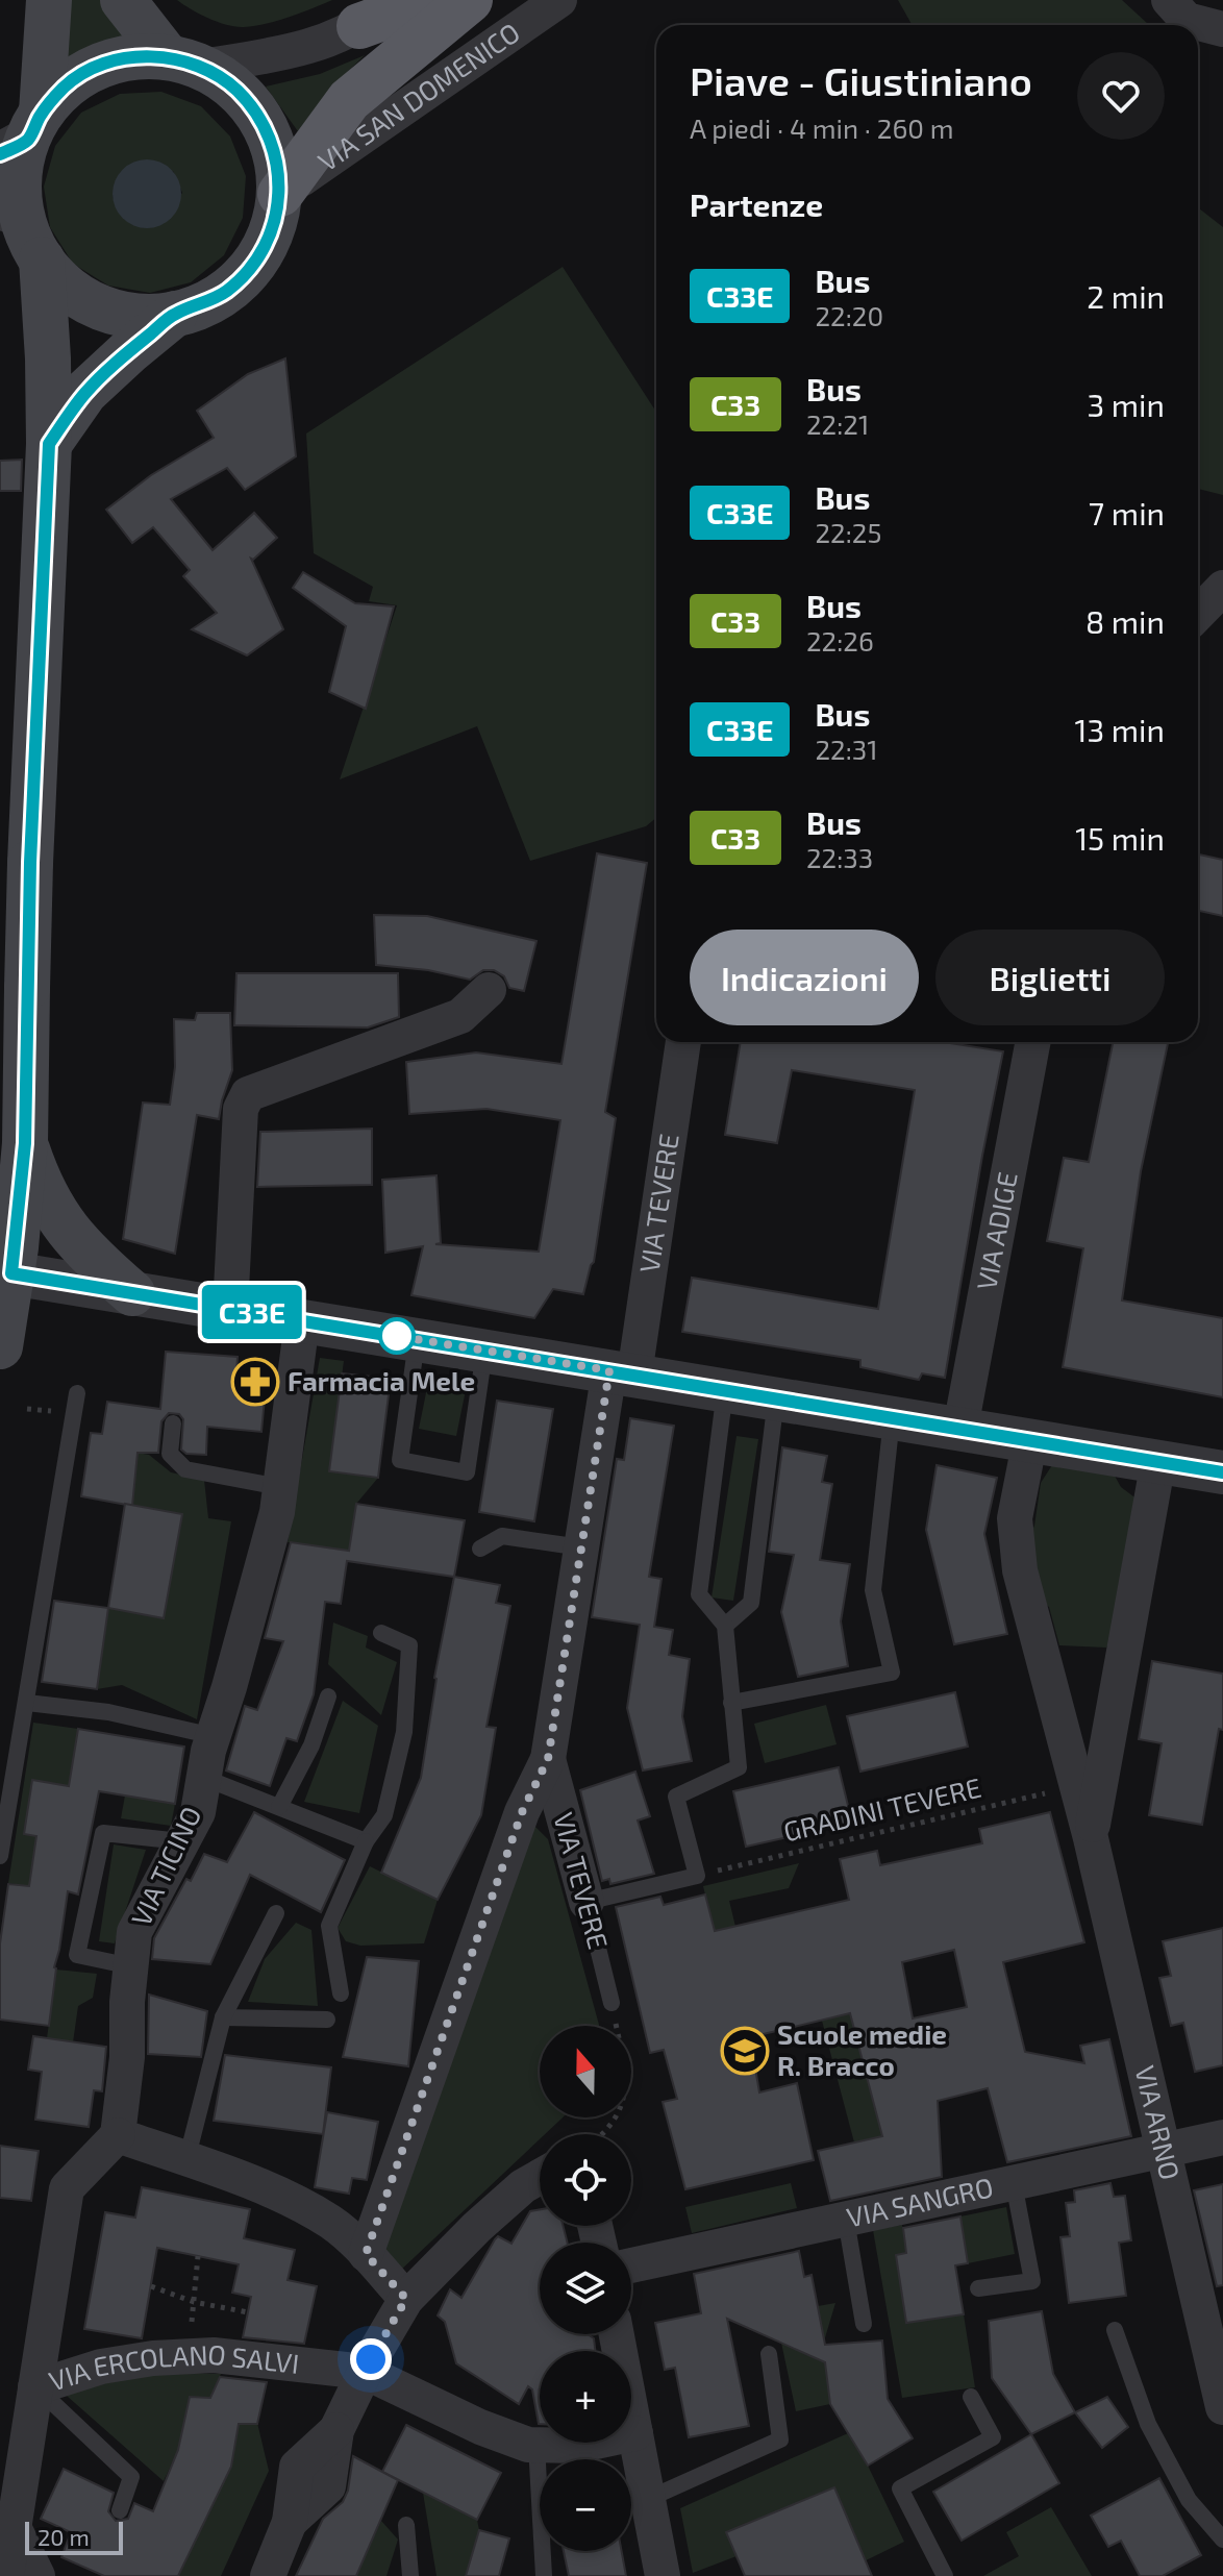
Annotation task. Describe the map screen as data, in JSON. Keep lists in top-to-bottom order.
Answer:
{
  "streets": {
    "street": [
      "VIA SAN DOMENICO",
      "VIA TEVERE",
      "VIA ADIGE",
      "VIA TICINO",
      "VIA ARNO",
      "VIA SANGRO",
      "VIA ERCOLANO SALVI"
    ],
    "path": ["GRADINI TEVERE"]
  },
  "crossings": [
    ["GRADINI TEVERE", "VIA ARNO"],
    ["VIA TICINO", "VIA ERCOLANO SALVI"],
    ["VIA ARNO", "VIA SANGRO"]
  ],
  "places": {
    "pharmacy": ["Farmacia Mele"],
    "school or university": ["Scuole medie R. Bracco"]
  },
  "lines": ["bus line C33E"],
  "scale_bar": "20 m",
  "north": "top",
  "page": {
    "on_map": "C33E",
    "heading": [
      ["Piave - Giustiniano", "A piedi · 4 min · 260 m"],
      "Partenze"
    ],
    "list": [
      {
        "mark": "C33E",
        "name": "Bus",
        "note": "22:20",
        "value": "2 min"
      },
      {
        "mark": "C33",
        "name": "Bus",
        "note": "22:21",
        "value": "3 min"
      },
      {
        "mark": "C33E",
        "name": "Bus",
        "note": "22:25",
        "value": "7 min"
      },
      {
        "mark": "C33",
        "name": "Bus",
        "note": "22:26",
        "value": "8 min"
      },
      {
        "mark": "C33E",
        "name": "Bus",
        "note": "22:31",
        "value": "13 min"
      },
      {
        "mark": "C33",
        "name": "Bus",
        "note": "22:33",
        "value": "15 min"
      }
    ],
    "buttons": ["Indicazioni", "Biglietti"],
    "map_buttons": ["+", "−"],
    "scale": "20 m"
  }
}
